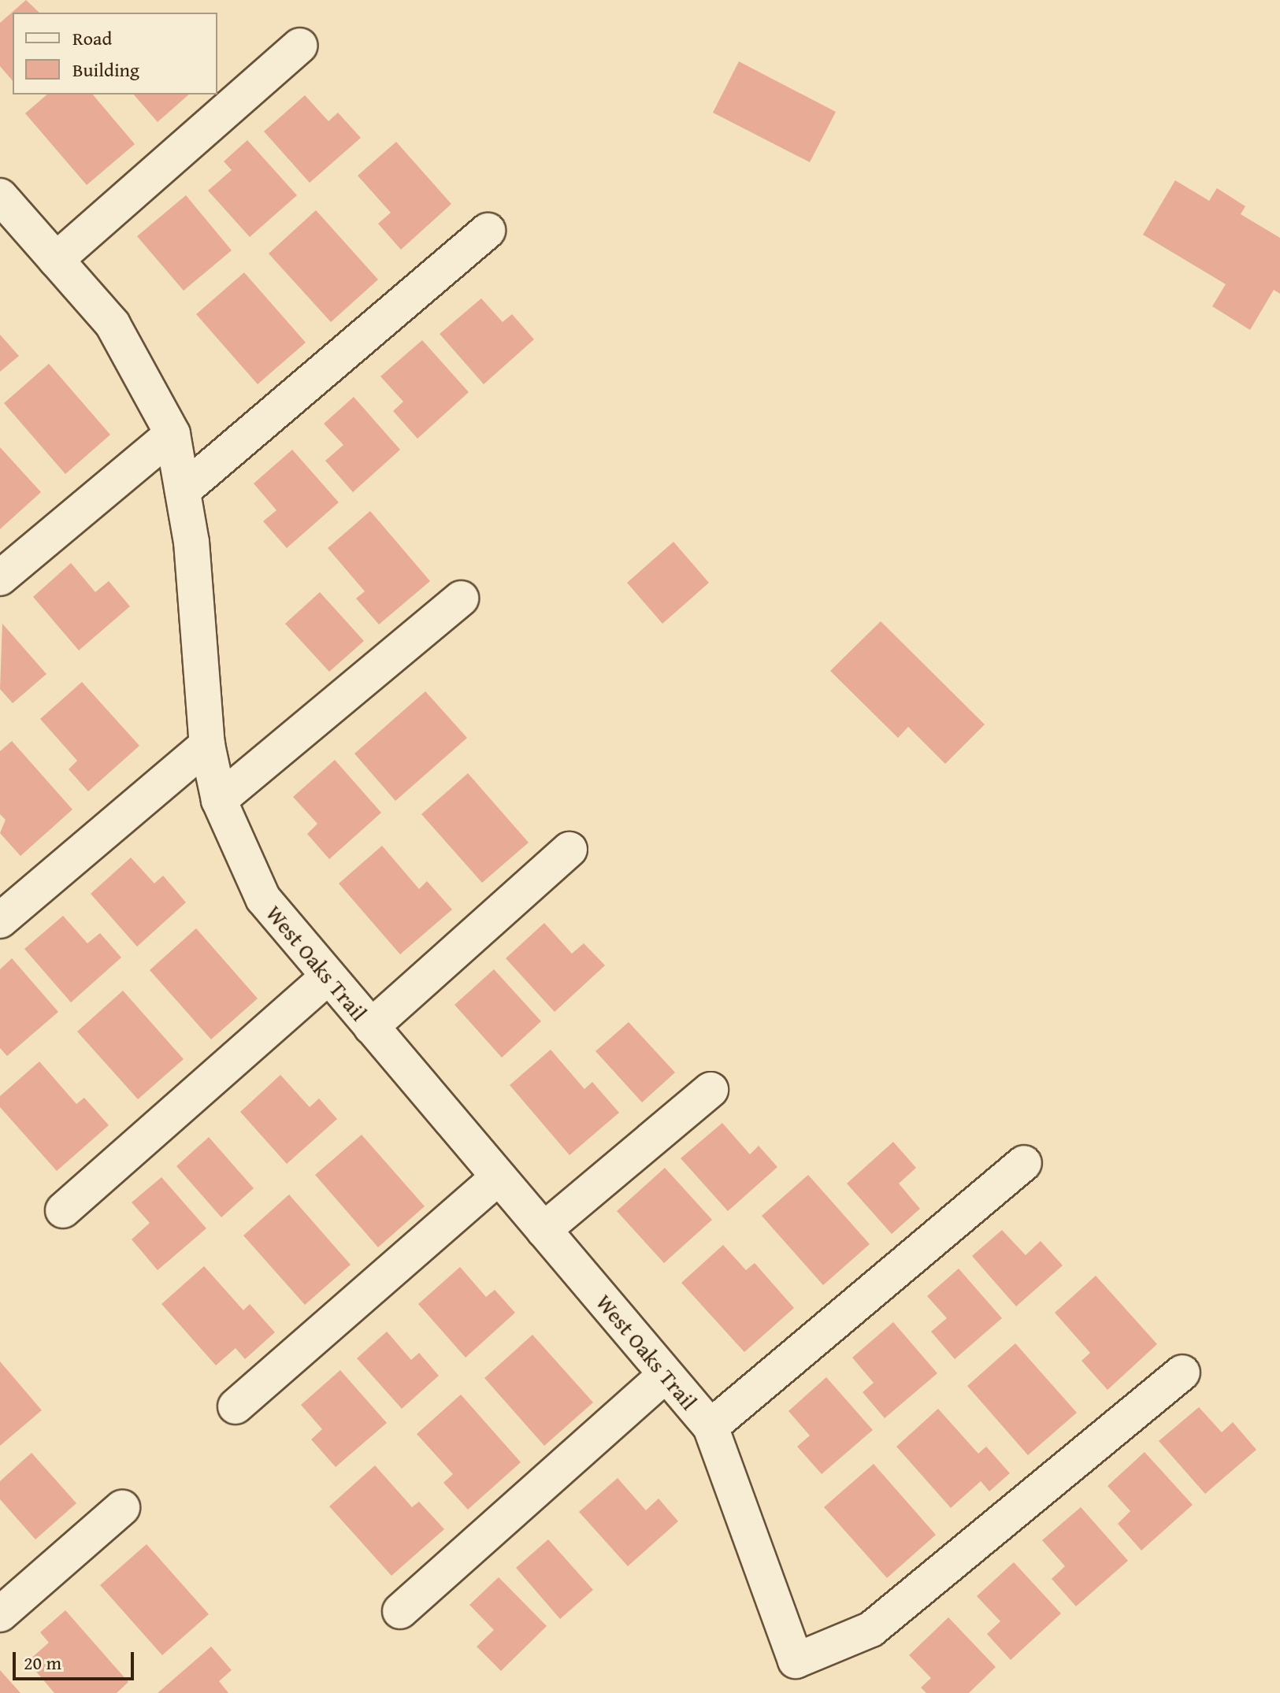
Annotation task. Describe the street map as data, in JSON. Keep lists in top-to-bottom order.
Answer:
{
  "streets": {
    "street": ["West Oaks Trail"]
  },
  "legend": ["Road", "Building"],
  "scale_bar": "20 m"
}
